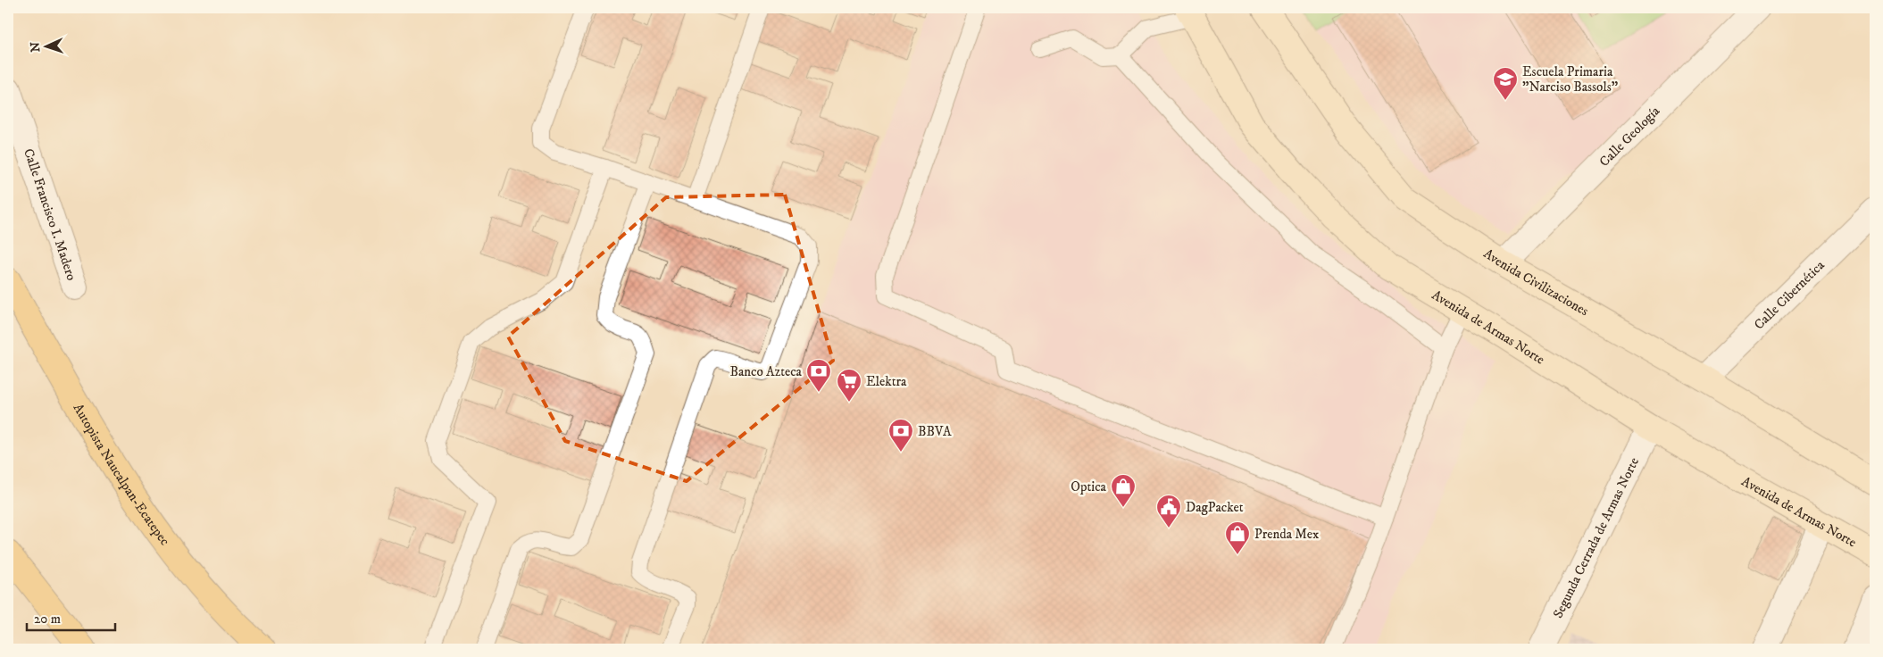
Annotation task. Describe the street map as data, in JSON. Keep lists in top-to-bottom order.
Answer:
{
  "streets": {
    "highway": ["Autopista Naucalpan-Ecatepec"],
    "main road": ["Avenida Civilizaciones", "Avenida de Armas Norte"],
    "street": [
      "Calle Geología",
      "Calle Francisco I. Madero",
      "Calle Cibernética",
      "Segunda Cerrada de Armas Norte"
    ]
  },
  "crossings": [
    ["Calle Geología", "Avenida Civilizaciones"],
    ["Avenida Civilizaciones", "Calle Cibernética"],
    ["Avenida de Armas Norte", "Segunda Cerrada de Armas Norte"]
  ],
  "places": {
    "school or university": ["Escuela Primaria \"Narciso Bassols\""],
    "bank": ["Banco Azteca", "BBVA"],
    "supermarket": ["Elektra"],
    "shop": ["Optica", "Prenda Mex"],
    "public building": ["DagPacket"]
  },
  "scale_bar": "20 m",
  "north": "left"
}
